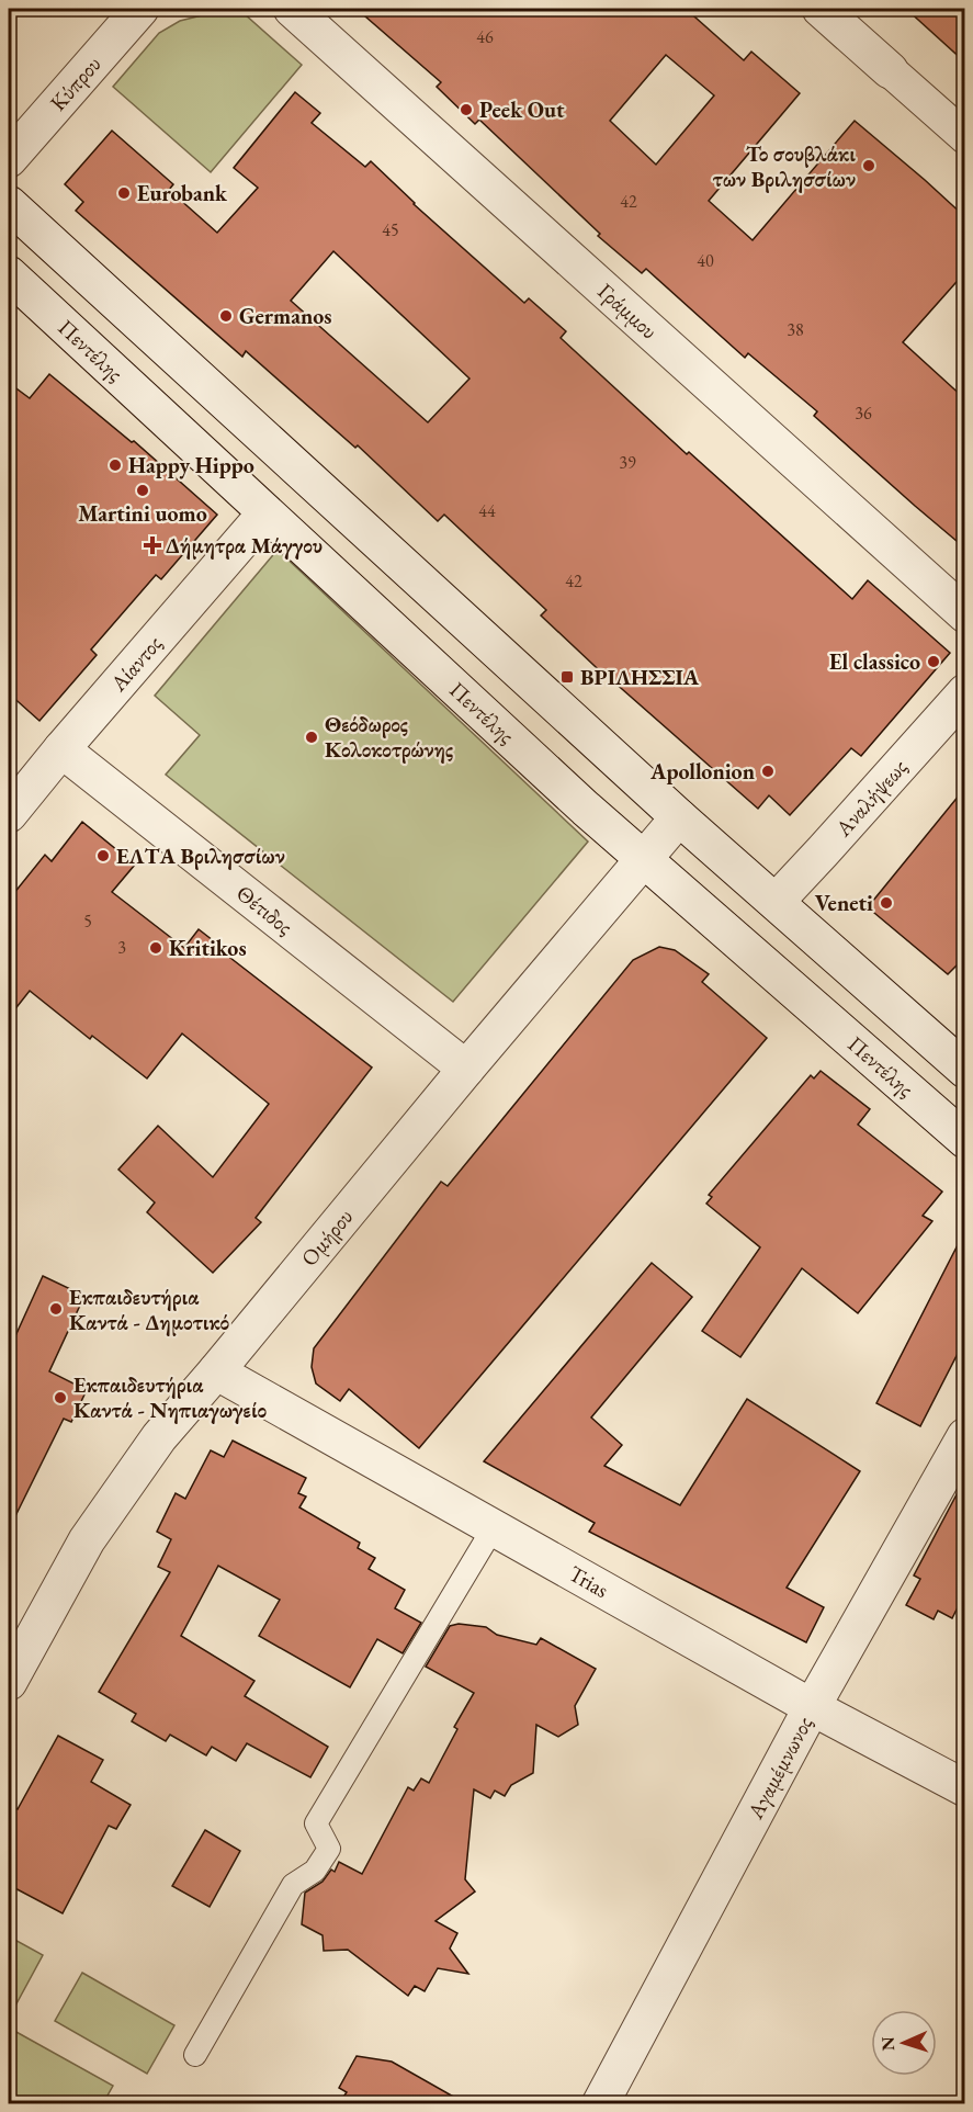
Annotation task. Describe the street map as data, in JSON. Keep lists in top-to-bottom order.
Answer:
{
  "streets": {
    "street": [
      "Κύπρου",
      "Γράμμου",
      "Πεντέλης",
      "Αίαντος",
      "Αναλήψεως",
      "Θέτιδος",
      "Ομήρου",
      "Trias",
      "Αγαμέμνωνος"
    ]
  },
  "crossings": [
    ["Πεντέλης", "Αίαντος"],
    ["Πεντέλης", "Ομήρου"],
    ["Αίαντος", "Θέτιδος"],
    ["Θέτιδος", "Ομήρου"],
    ["Ομήρου", "Trias"],
    ["Trias", "Αγαμέμνωνος"]
  ],
  "places": {
    "other": [
      "Peek Out",
      "Το σουβλάκι των Βριλησσίων",
      "Eurobank",
      "Germanos",
      "Happy Hippo",
      "Martini uomo",
      "El classico",
      "Θεόδωρος Κολοκοτρώνης",
      "Apollonion",
      "ΕΛΤΑ Βριλησσίων",
      "Veneti",
      "Kritikos",
      "Εκπαιδευτήρια Καντά - Δημοτικό",
      "Εκπαιδευτήρια Καντά - Νηπιαγωγείο"
    ],
    "health": ["Δήμητρα Μάγγου"],
    "transit": ["ΒΡΙΛΗΣΣΙΑ"]
  },
  "house_numbers": [
    "46",
    "42",
    "45",
    "40",
    "38",
    "36",
    "39",
    "44",
    "42",
    "5",
    "3"
  ],
  "north": "left"
}
